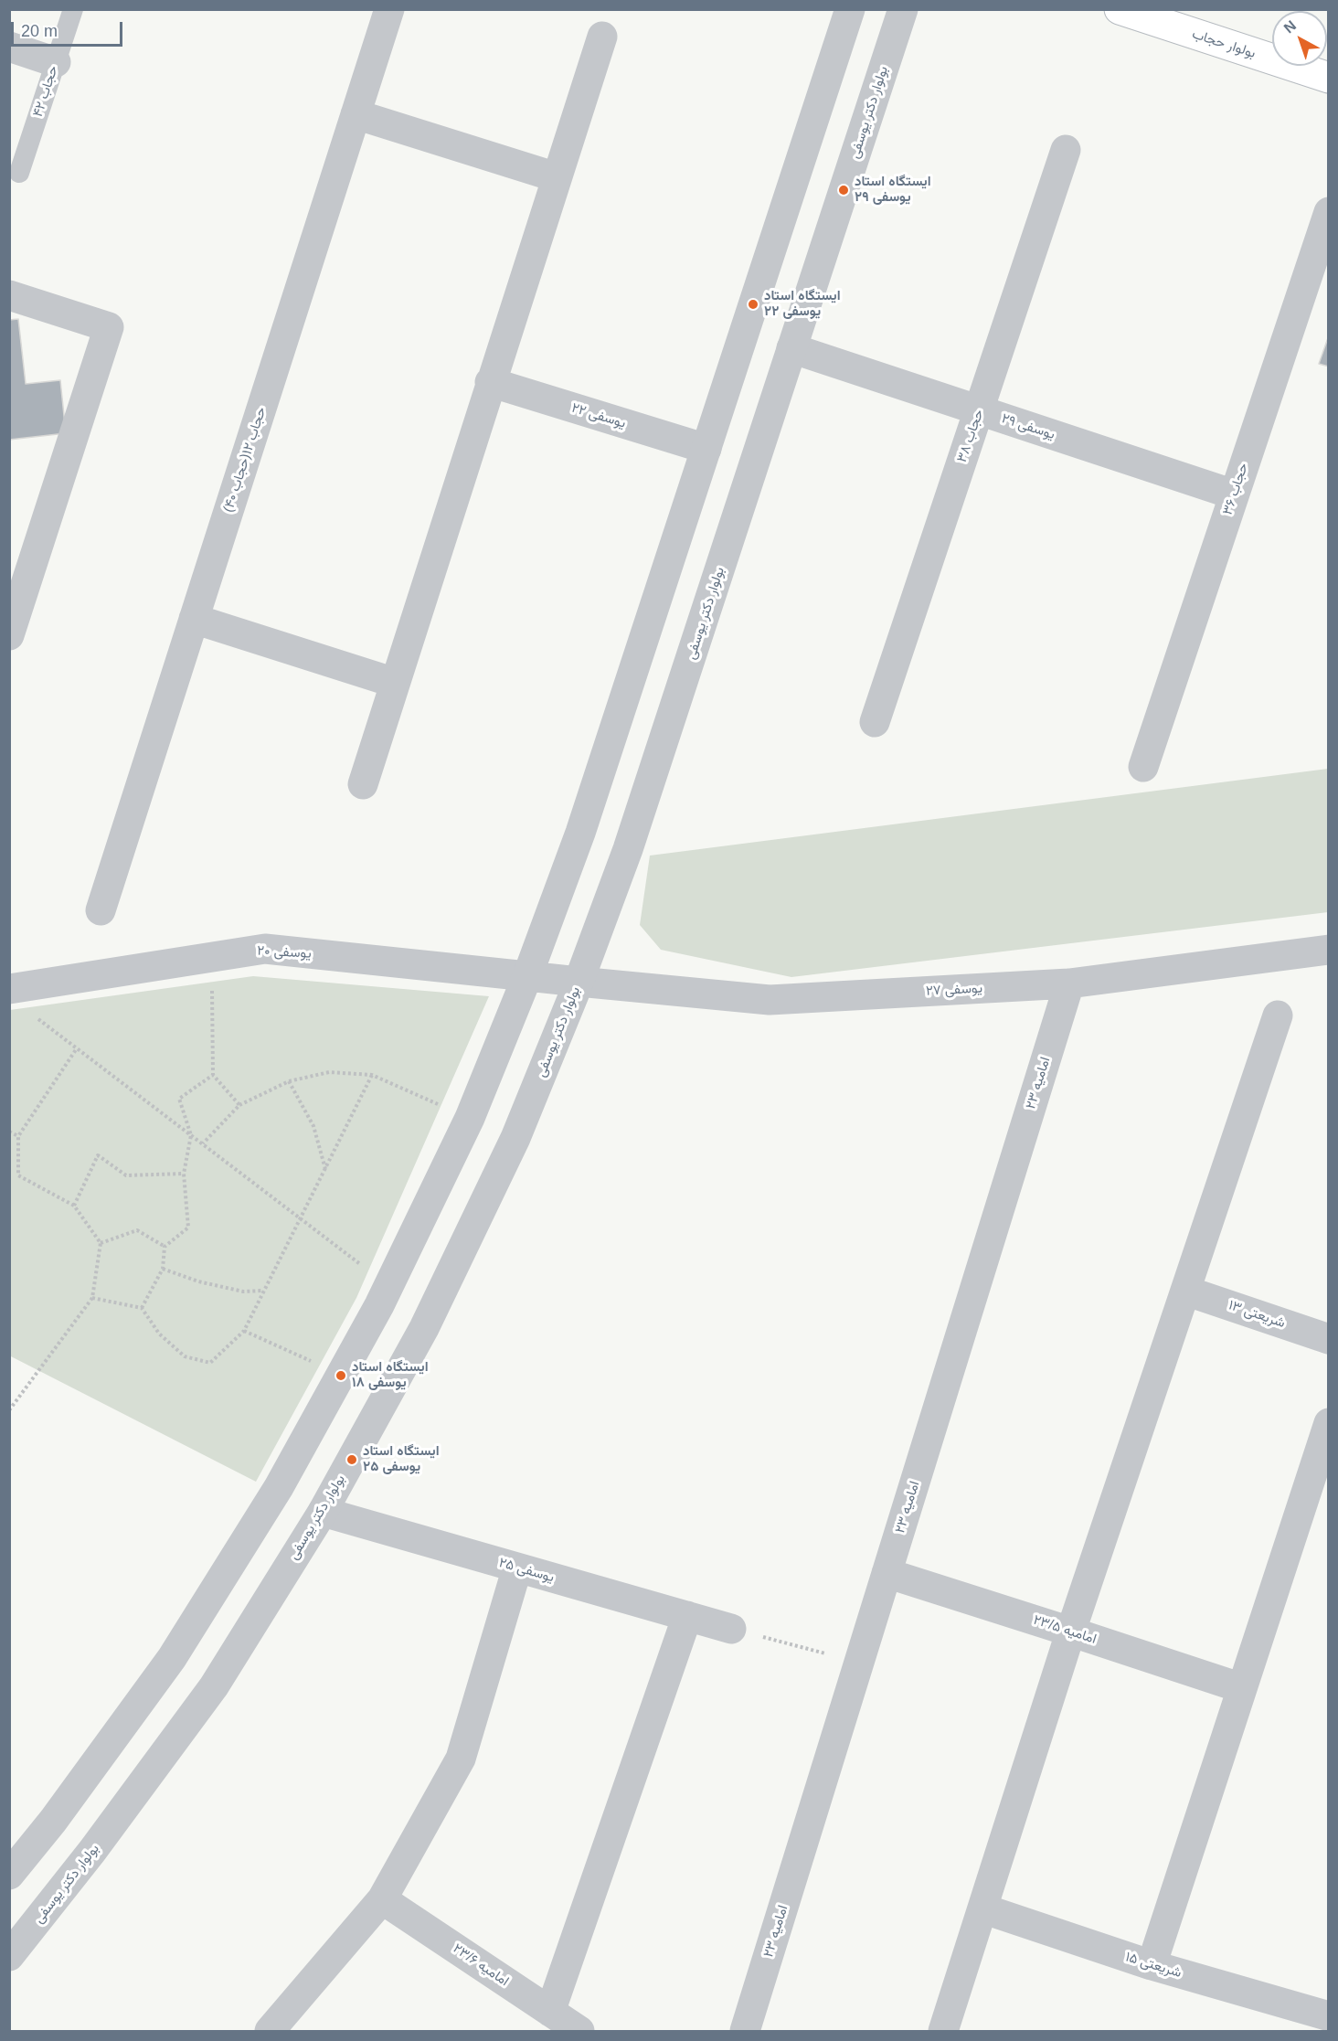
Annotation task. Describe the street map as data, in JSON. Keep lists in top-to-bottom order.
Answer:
{
  "streets": {
    "main road": ["بولوار حجاب"],
    "street": [
      "بولوار دکتر یوسفی",
      "یوسفی ۲۲",
      "یوسفی ۲۹",
      "حجاب ۳۸",
      "حجاب ۱۲(حجاب ۴۰)",
      "حجاب ۳۶",
      "یوسفی ۲۰",
      "یوسفی ۲۷",
      "امامیه ۲۳",
      "شریعتی ۱۳",
      "یوسفی ۲۵",
      "امامیه ۲۳/۵",
      "امامیه ۲۳/۶",
      "شریعتی ۱۵"
    ],
    "lane": ["حجاب ۴۲"]
  },
  "crossings": [
    ["بولوار دکتر یوسفی", "یوسفی ۲۹"],
    ["بولوار دکتر یوسفی", "یوسفی ۲۰"],
    ["بولوار دکتر یوسفی", "یوسفی ۲۷"],
    ["بولوار دکتر یوسفی", "یوسفی ۲۵"],
    ["یوسفی ۲۹", "حجاب ۳۸"],
    ["یوسفی ۲۹", "حجاب ۳۶"],
    ["یوسفی ۲۰", "یوسفی ۲۷"],
    ["یوسفی ۲۷", "امامیه ۲۳"],
    ["امامیه ۲۳", "امامیه ۲۳/۵"]
  ],
  "places": [
    "ایستگاه استاد یوسفی ۲۹",
    "ایستگاه استاد یوسفی ۲۲",
    "ایستگاه استاد یوسفی ۱۸",
    "ایستگاه استاد یوسفی ۲۵"
  ],
  "scale_bar": "20 m",
  "north": "top left"
}
